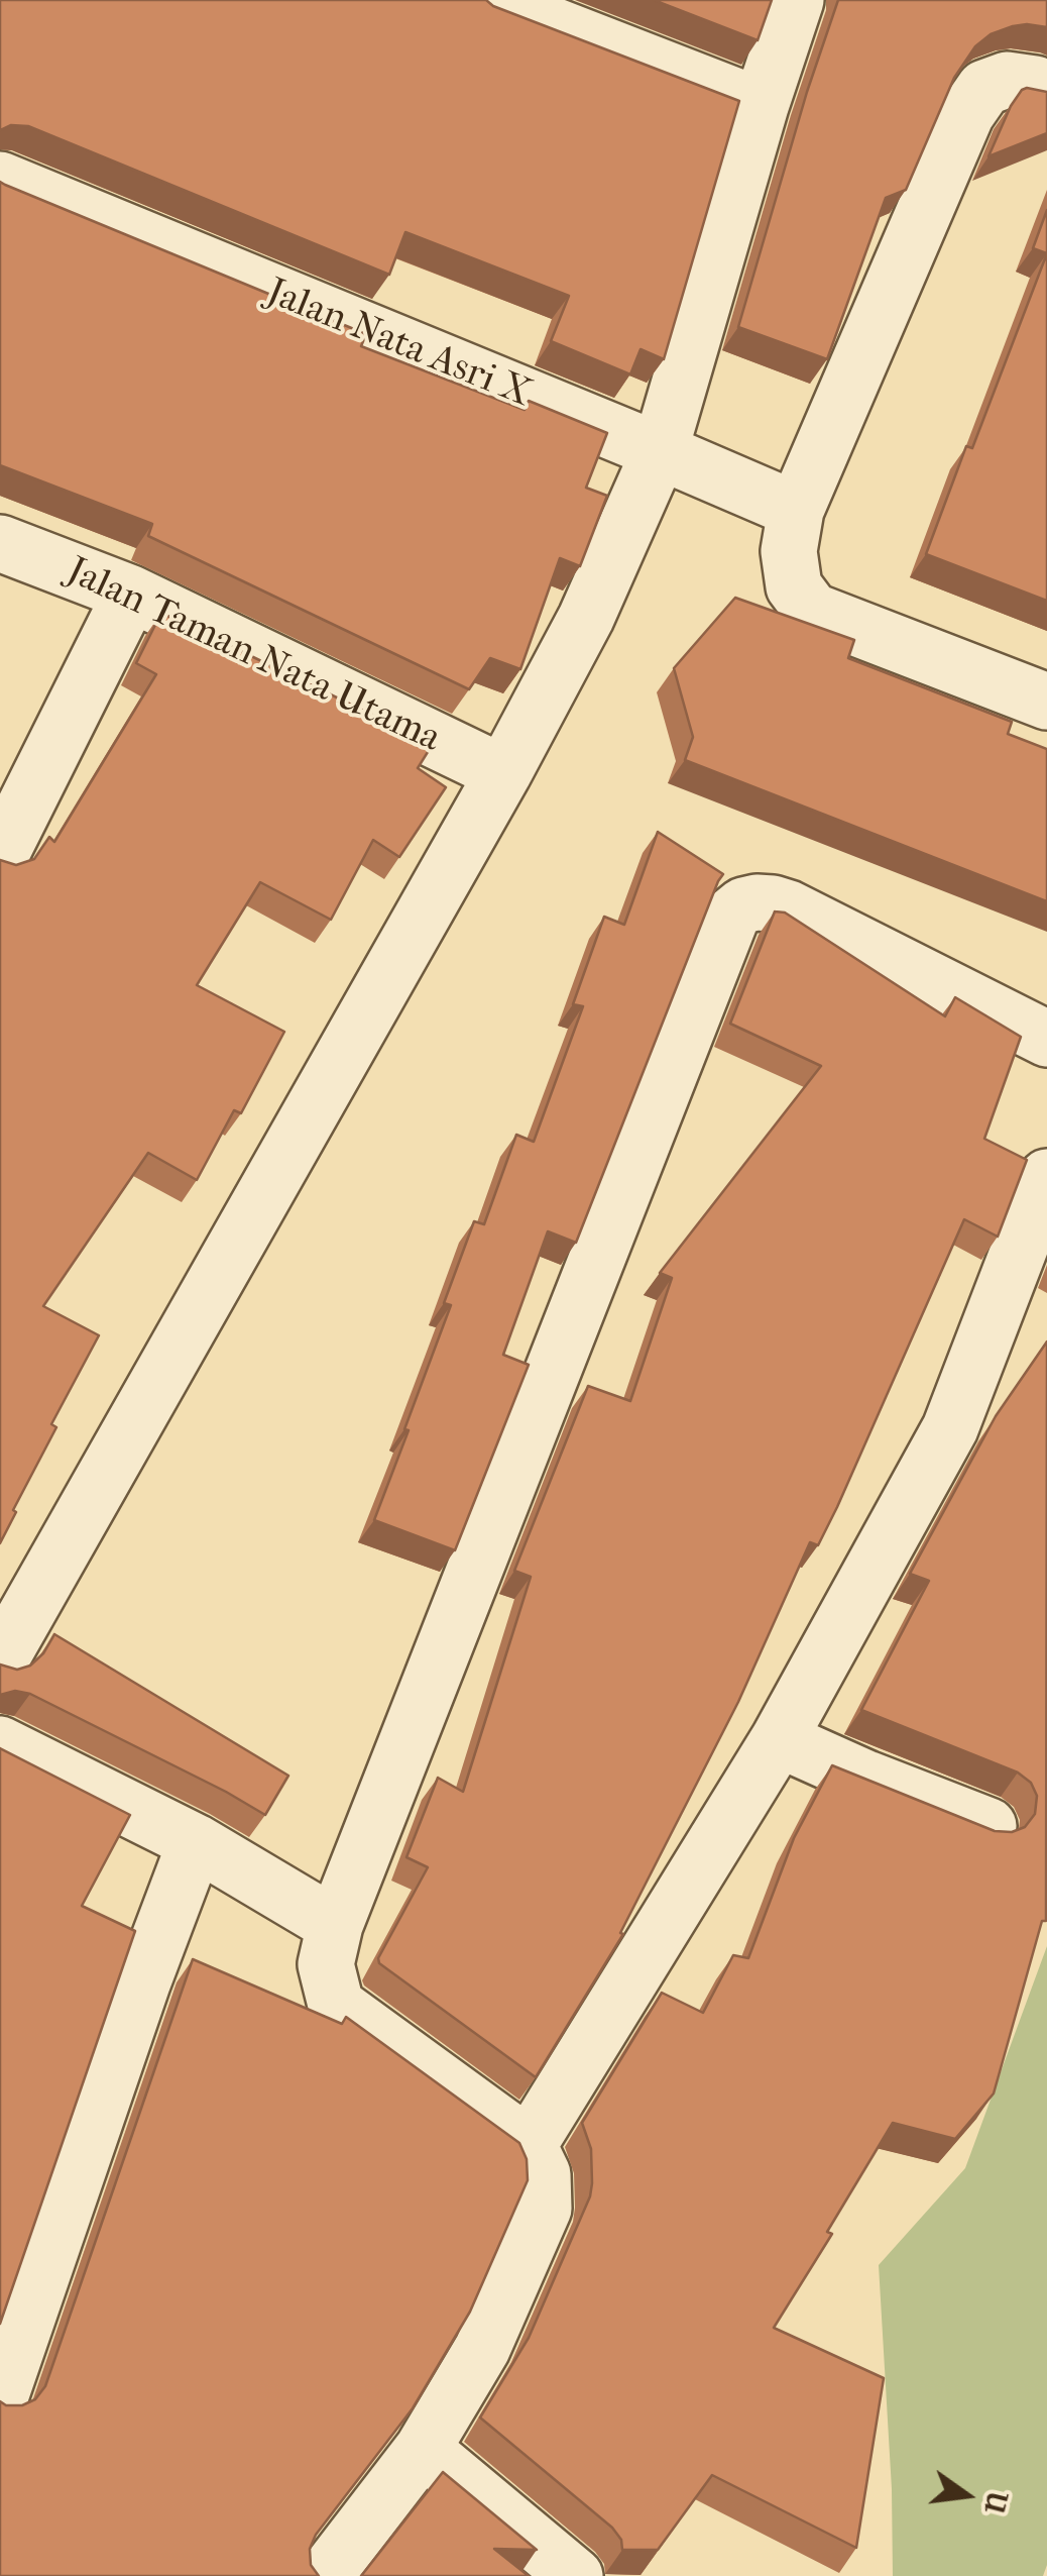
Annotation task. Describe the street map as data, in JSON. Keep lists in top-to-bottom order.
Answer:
{
  "streets": {
    "street": ["Jalan Nata Asri X", "Jalan Taman Nata Utama"]
  },
  "north": "right"
}
